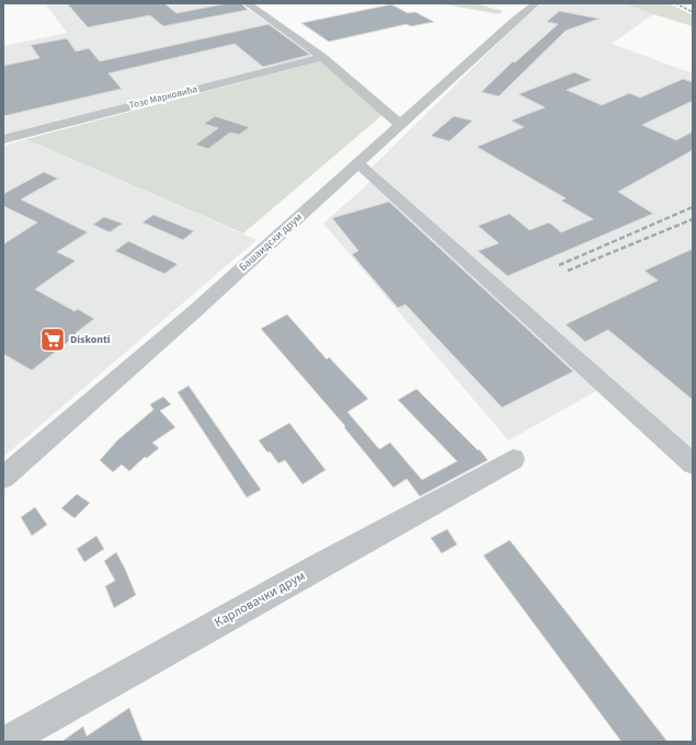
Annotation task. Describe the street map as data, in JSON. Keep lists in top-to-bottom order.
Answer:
{
  "streets": {
    "street": ["Тозе Марковића", "Башаидски друм", "Карловачки друм"]
  },
  "places": {
    "supermarket": ["Diskonti"]
  }
}
